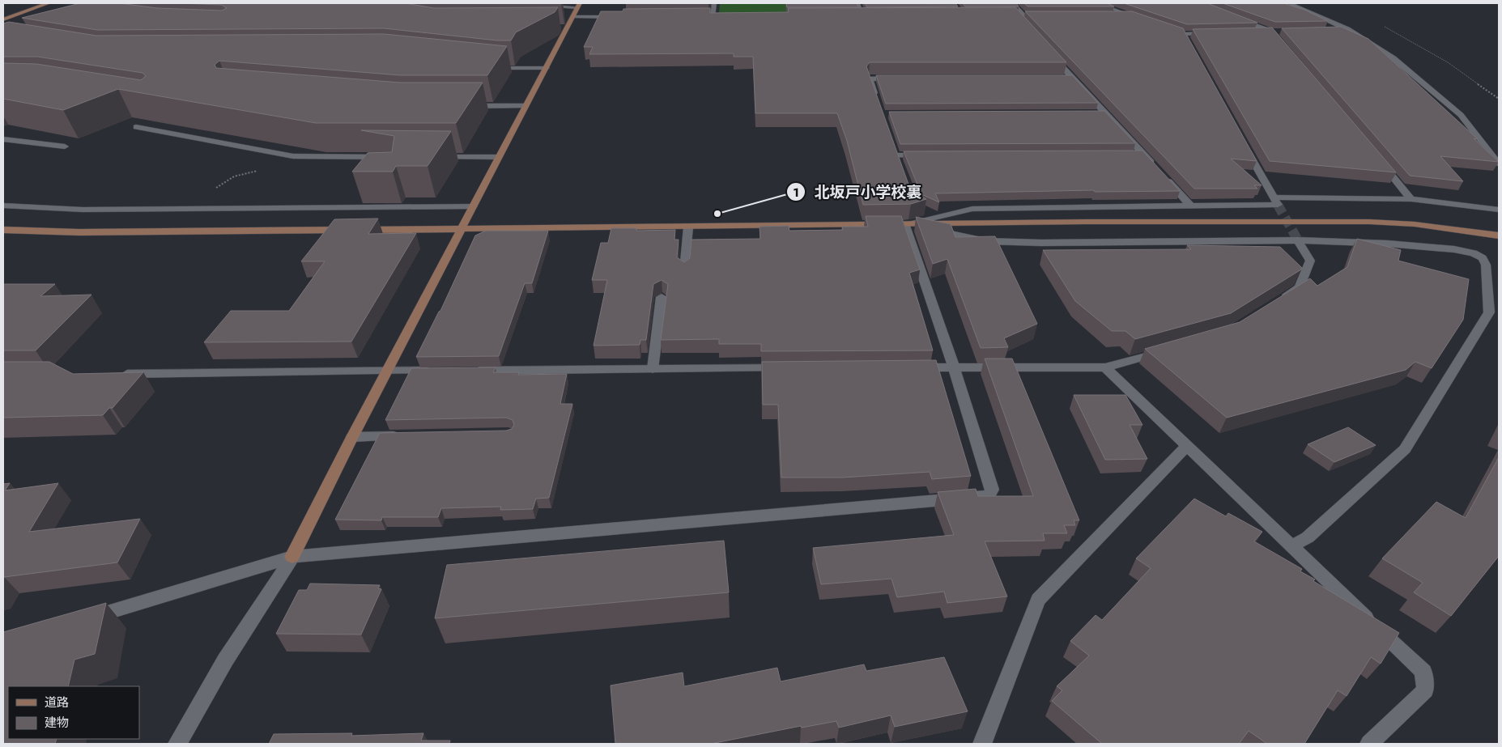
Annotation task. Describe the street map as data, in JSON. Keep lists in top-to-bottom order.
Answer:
{
  "places": ["北坂戸小学校裏"],
  "legend": ["道路", "建物"]
}
